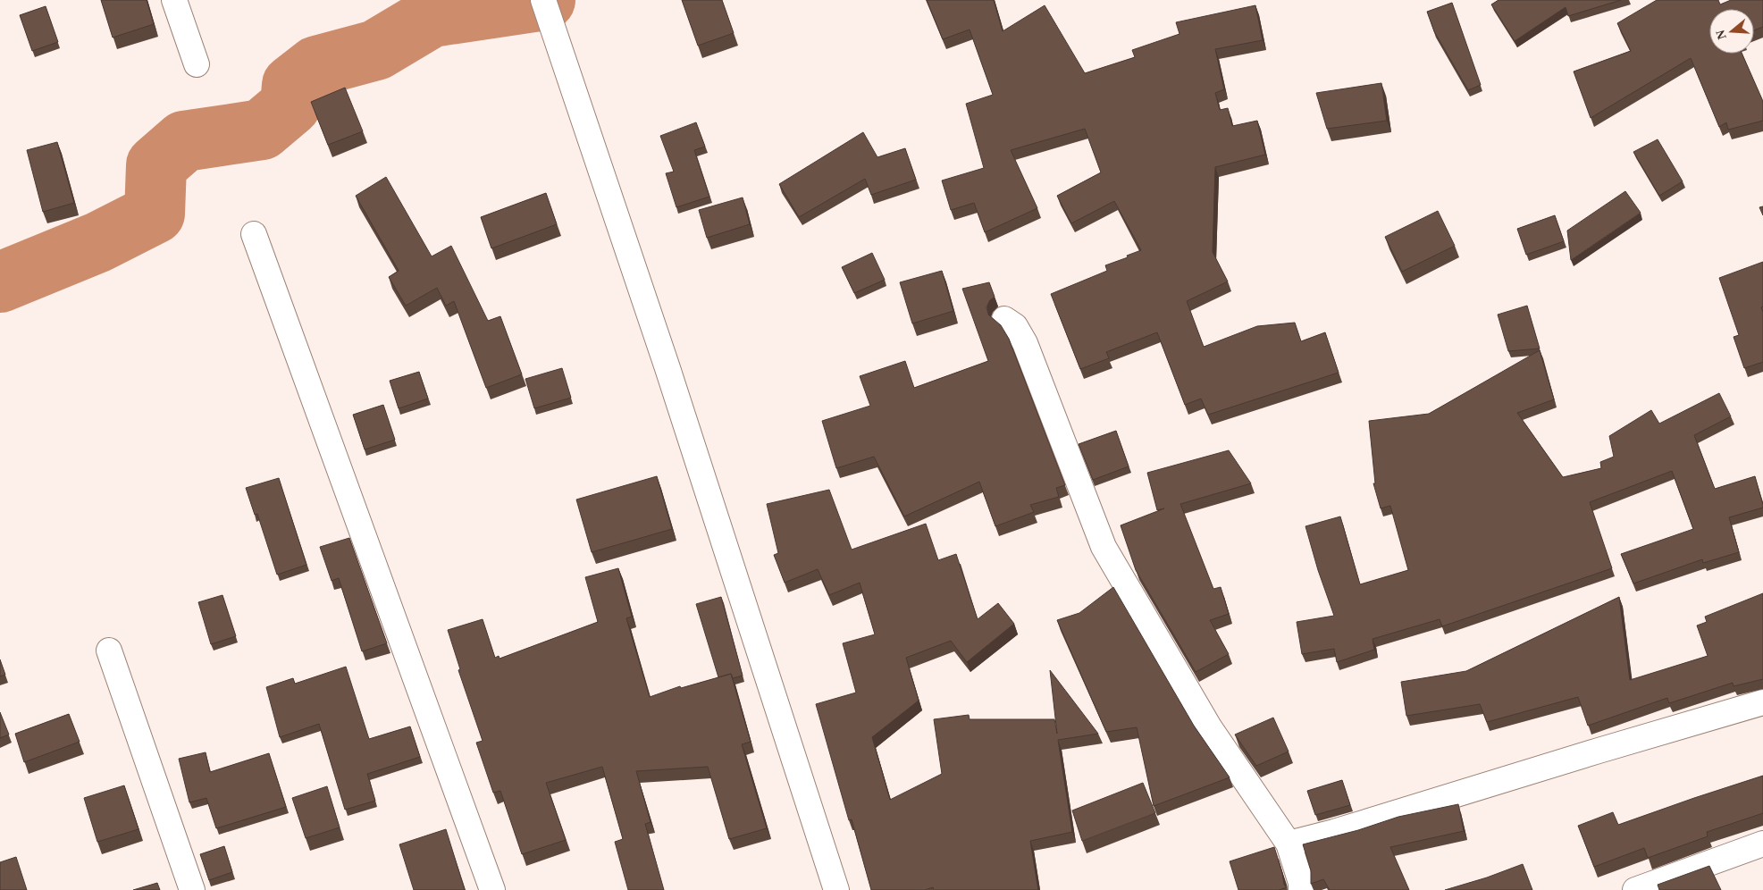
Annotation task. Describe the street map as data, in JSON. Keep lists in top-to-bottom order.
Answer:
{
  "north": "left"
}
